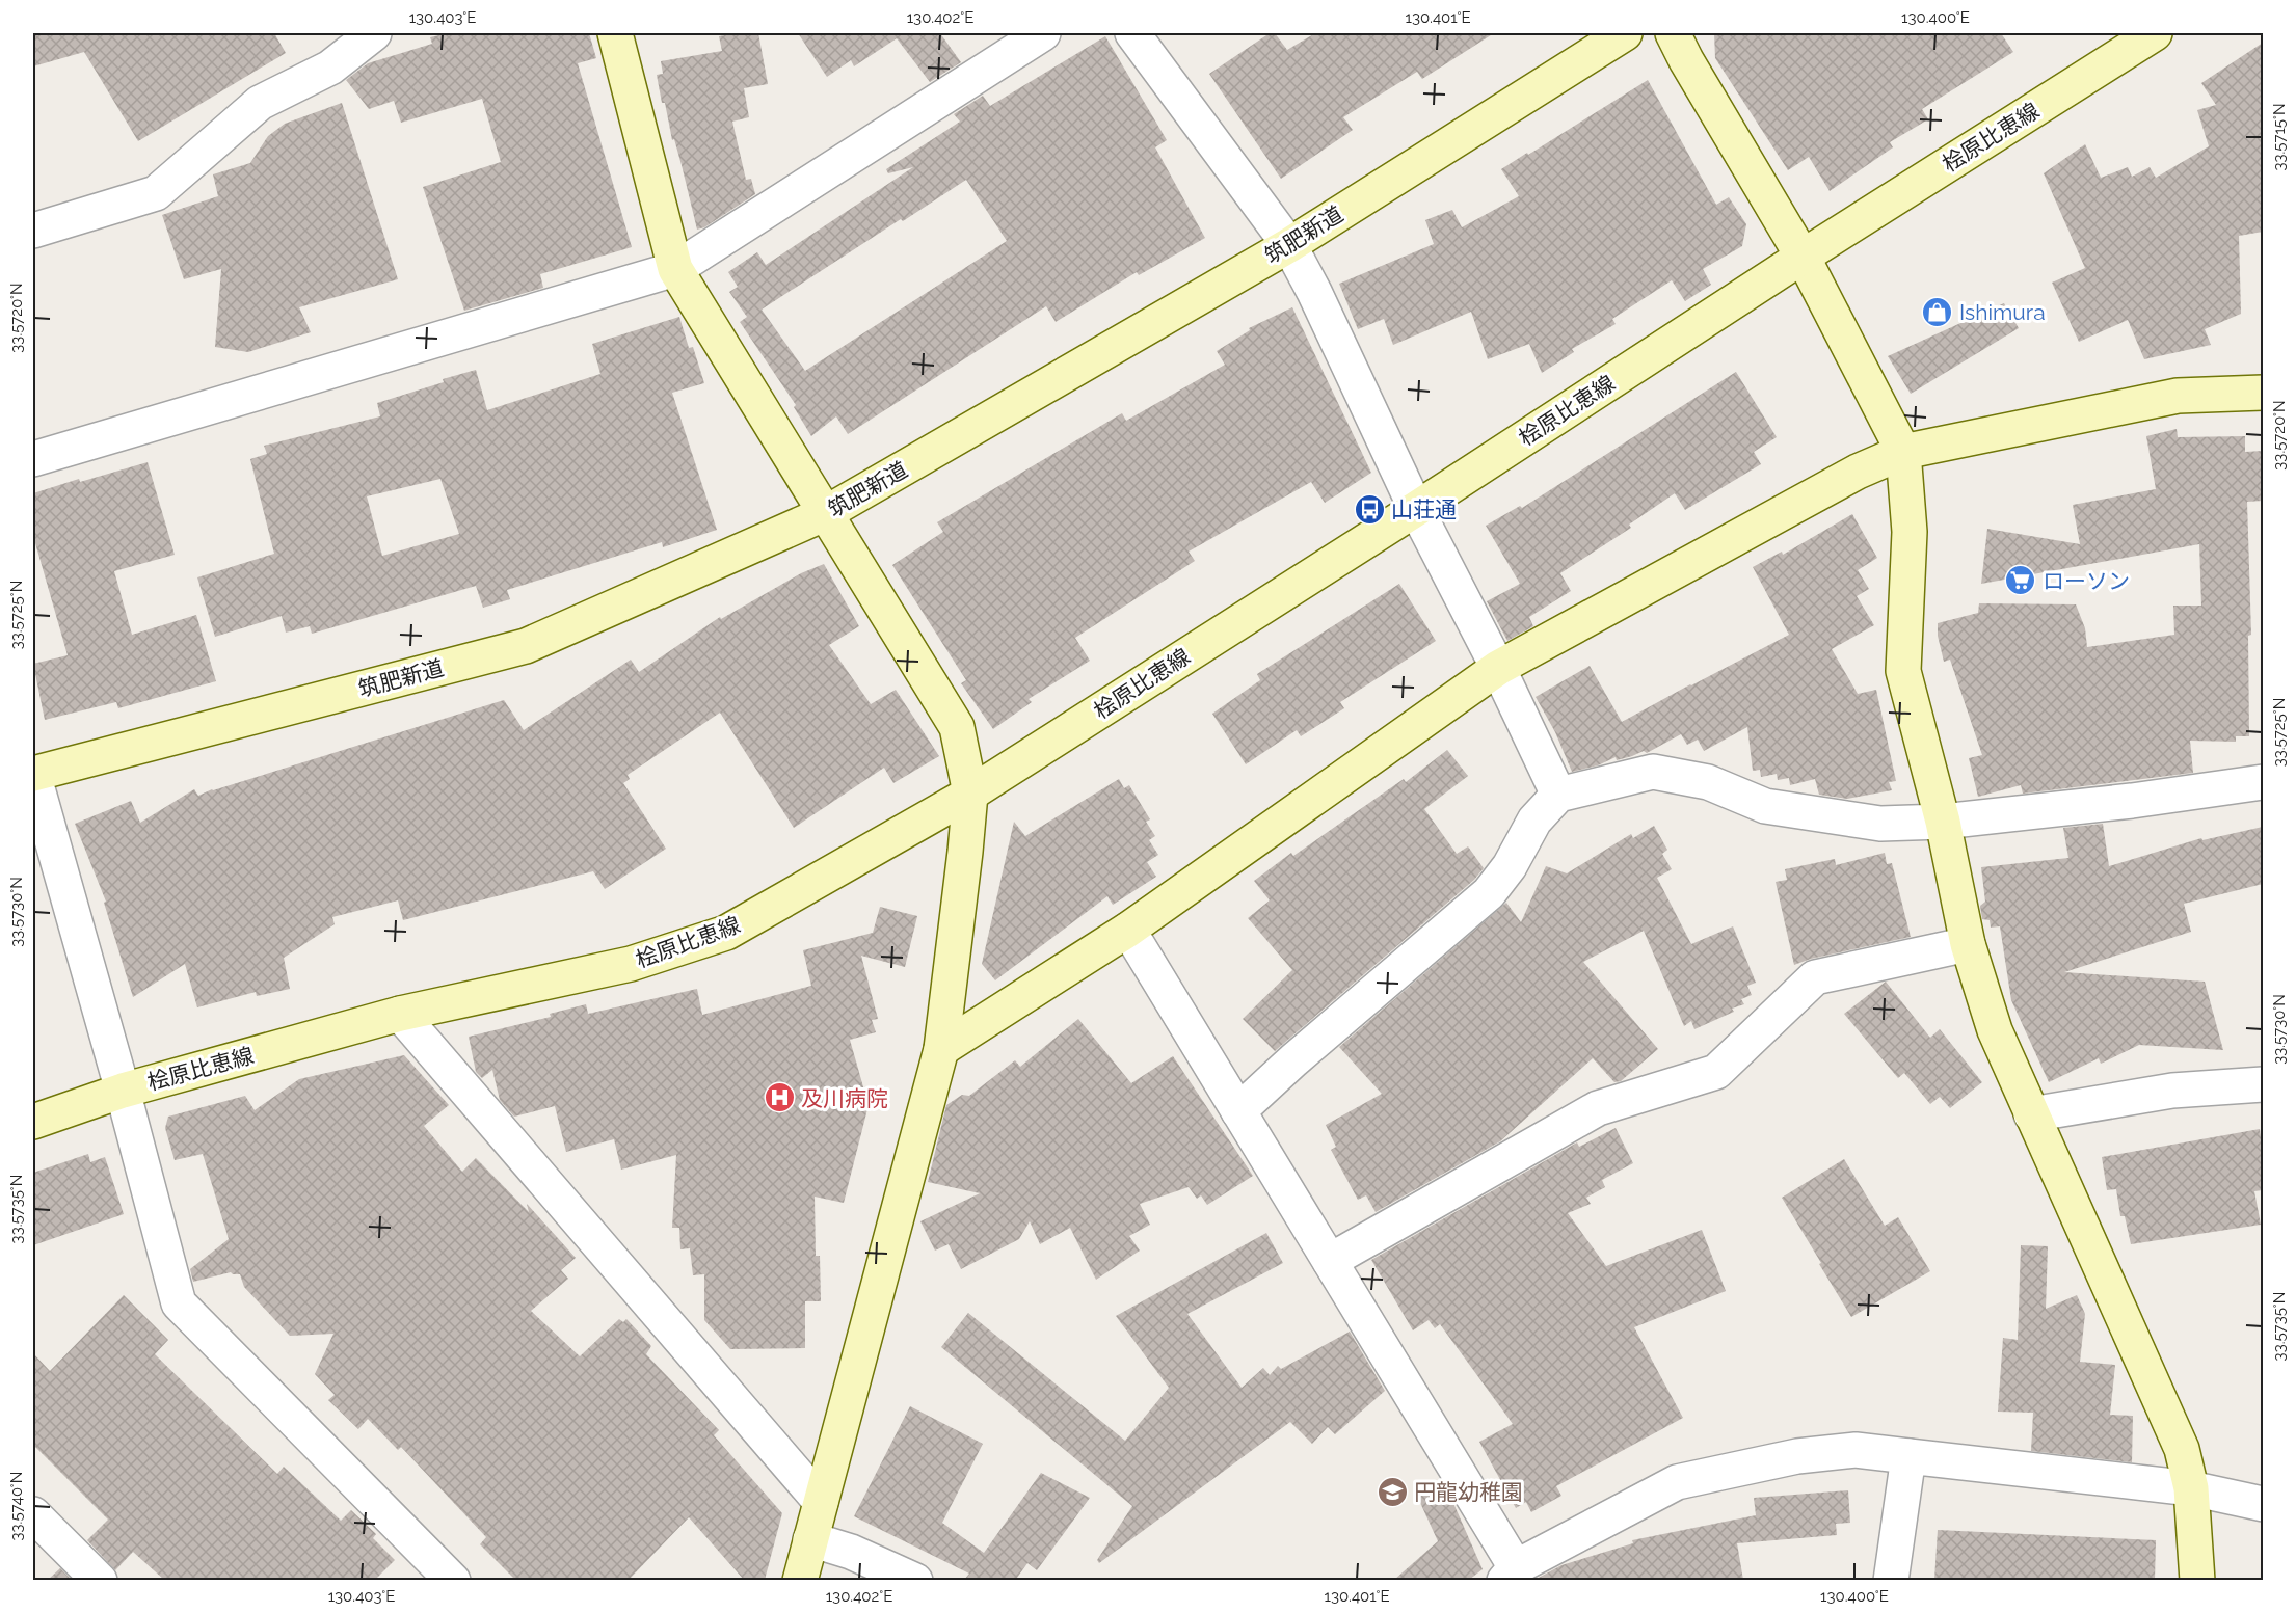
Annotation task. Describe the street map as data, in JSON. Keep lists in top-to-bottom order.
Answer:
{
  "streets": {
    "street": ["桧原比恵線", "筑肥新道"]
  },
  "places": {
    "shop": ["Ishimura"],
    "bus stop": ["山荘通"],
    "supermarket": ["ローソン"],
    "hospital": ["及川病院"],
    "school or university": ["円龍幼稚園"]
  },
  "coordinates": [
    "130.403°E",
    "130.402°E",
    "130.401°E",
    "130.400°E",
    "33.5715°N",
    "33.5720°N",
    "33.5725°N",
    "33.5730°N",
    "33.5735°N",
    "33.5740°N"
  ]
}
